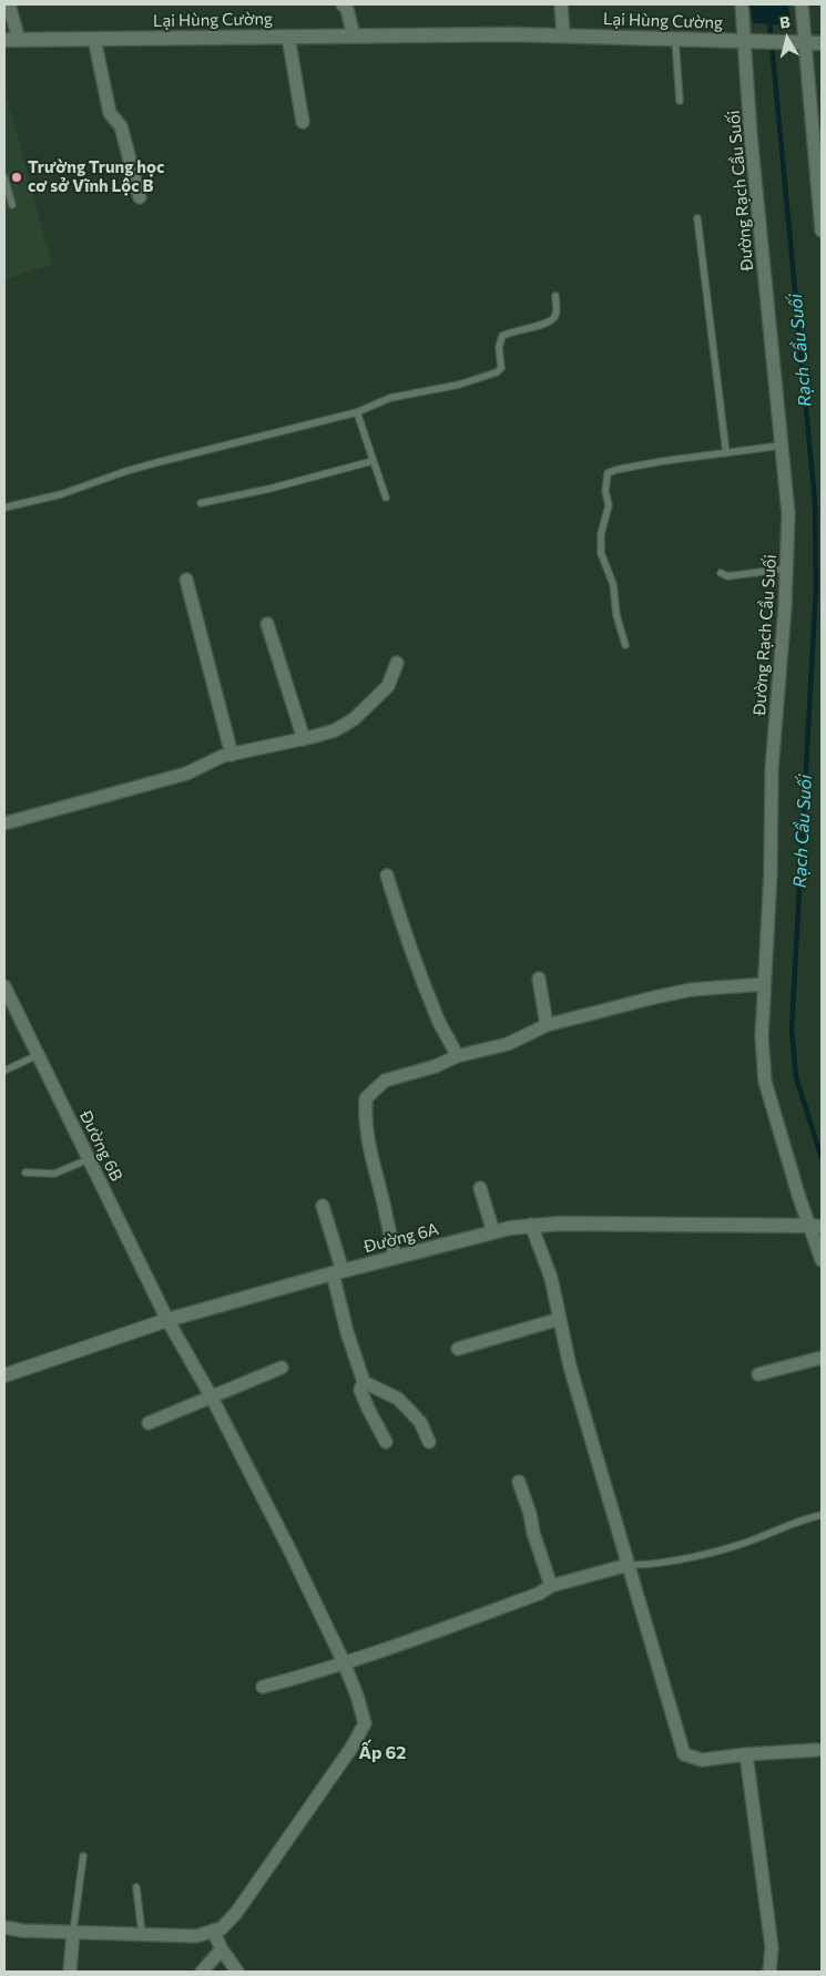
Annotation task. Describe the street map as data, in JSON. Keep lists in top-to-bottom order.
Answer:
{
  "streets": {
    "street": [
      "Lại Hùng Cường",
      "Đường Rạch Cầu Suối",
      "Đường 6B",
      "Đường 6A"
    ]
  },
  "crossings": [
    ["Lại Hùng Cường", "Đường Rạch Cầu Suối"],
    ["Đường Rạch Cầu Suối", "Đường 6A"],
    ["Đường 6B", "Đường 6A"]
  ],
  "districts": ["Ấp 62"],
  "water": ["Rạch Cầu Suối"],
  "places": ["Trường Trung học cơ sở Vĩnh Lộc B"],
  "north": "top"
}
